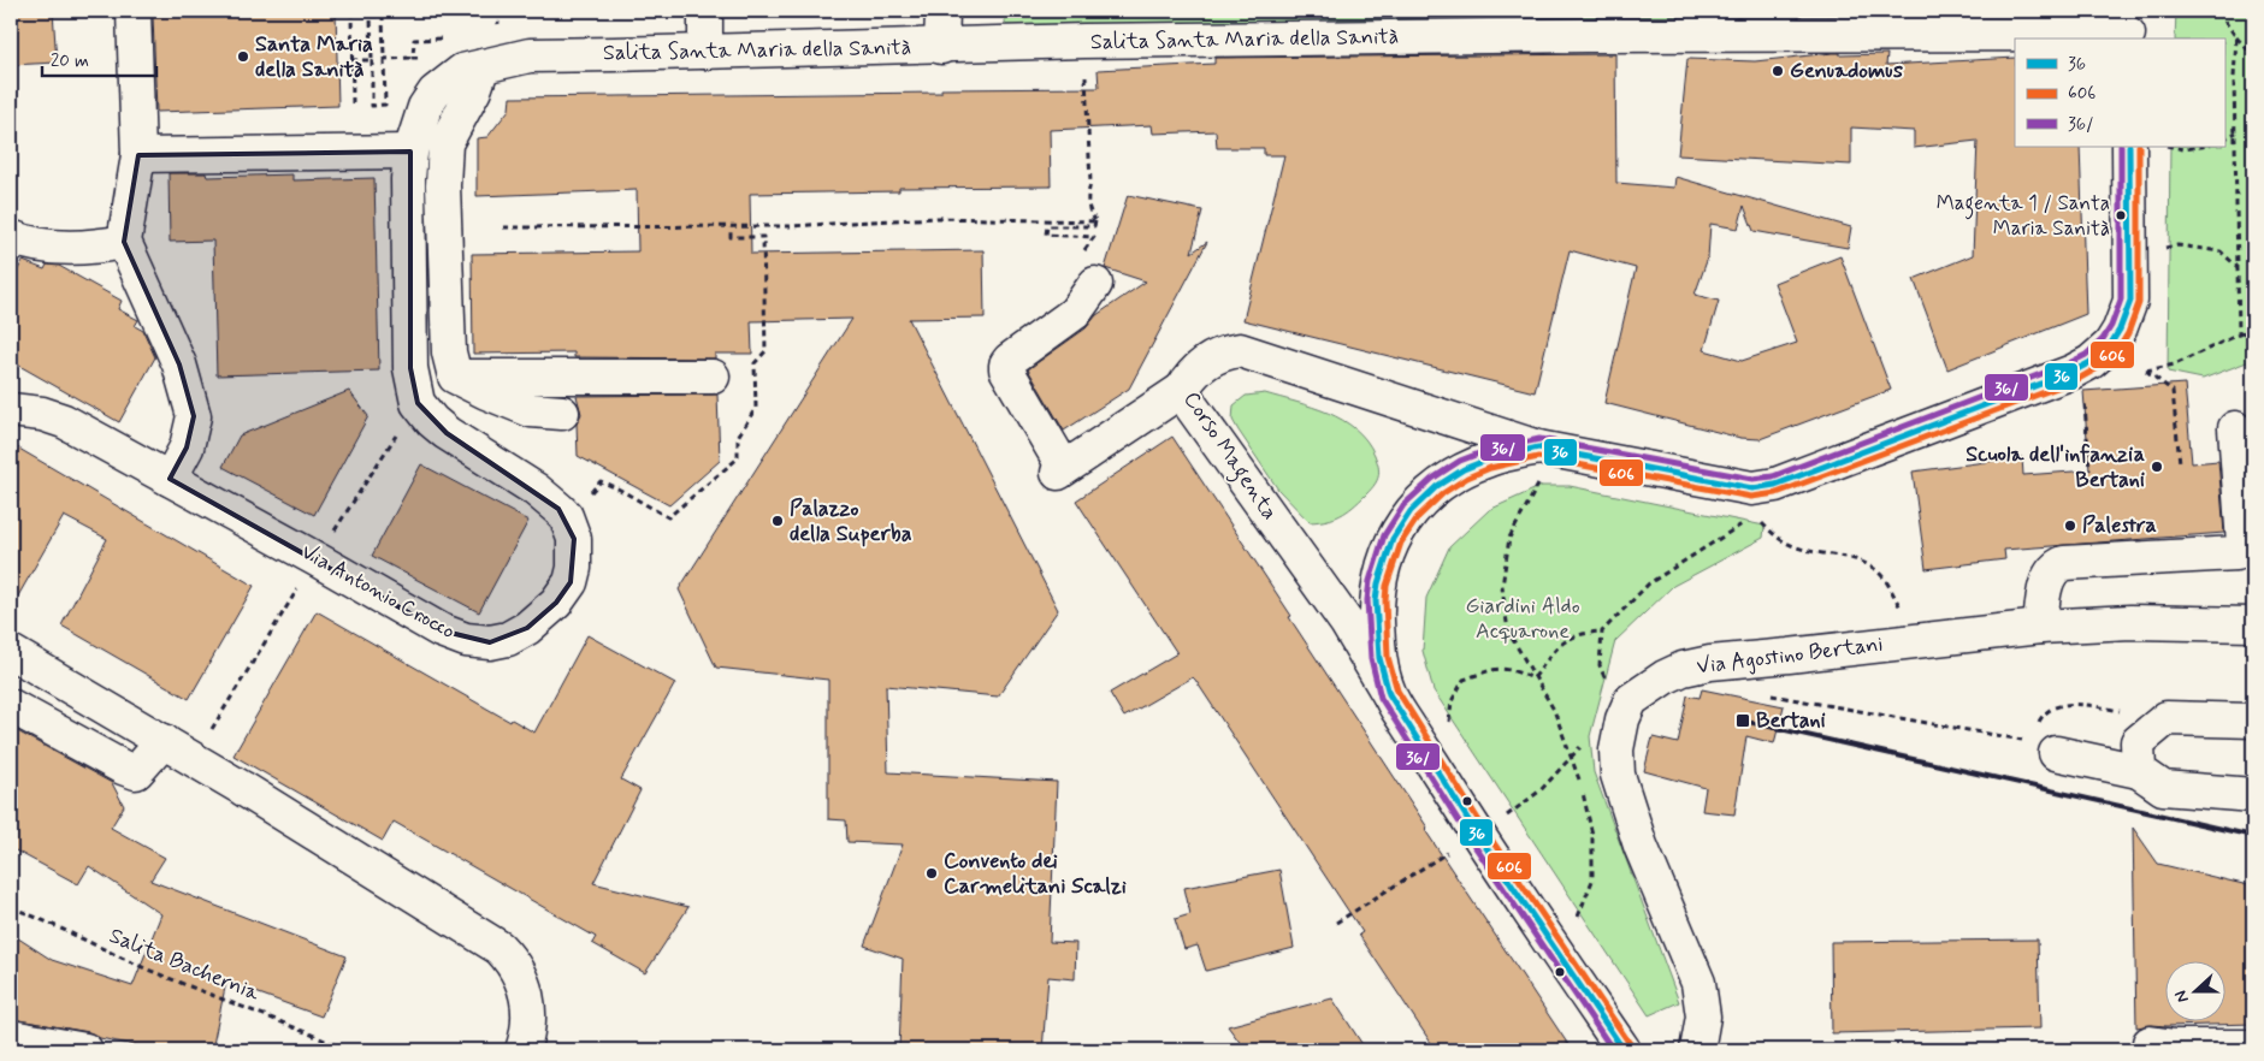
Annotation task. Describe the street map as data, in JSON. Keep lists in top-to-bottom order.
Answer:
{
  "streets": {
    "street": [
      "Salita Santa Maria della Sanità",
      "Corso Magenta",
      "Via Antonio Crocco",
      "Via Agostino Bertani"
    ],
    "path": ["Salita Bachernia"]
  },
  "crossings": [
    ["Salita Santa Maria della Sanità", "Via Antonio Crocco"]
  ],
  "parks": ["Giardini Aldo Acquarone"],
  "places": {
    "other": [
      "Santa Maria della Sanità",
      "Genuadomus",
      "Magenta 1 / Santa Maria Sanità",
      "Scuola dell'infanzia Bertani",
      "Palazzo della Superba",
      "Palestra",
      "Convento dei Carmelitani Scalzi"
    ],
    "transit": ["Bertani"]
  },
  "lines": ["transit line 36", "transit line 606", "transit line 36/"],
  "legend": ["36", "606", "36/"],
  "scale_bar": "20 m",
  "north": "left"
}
